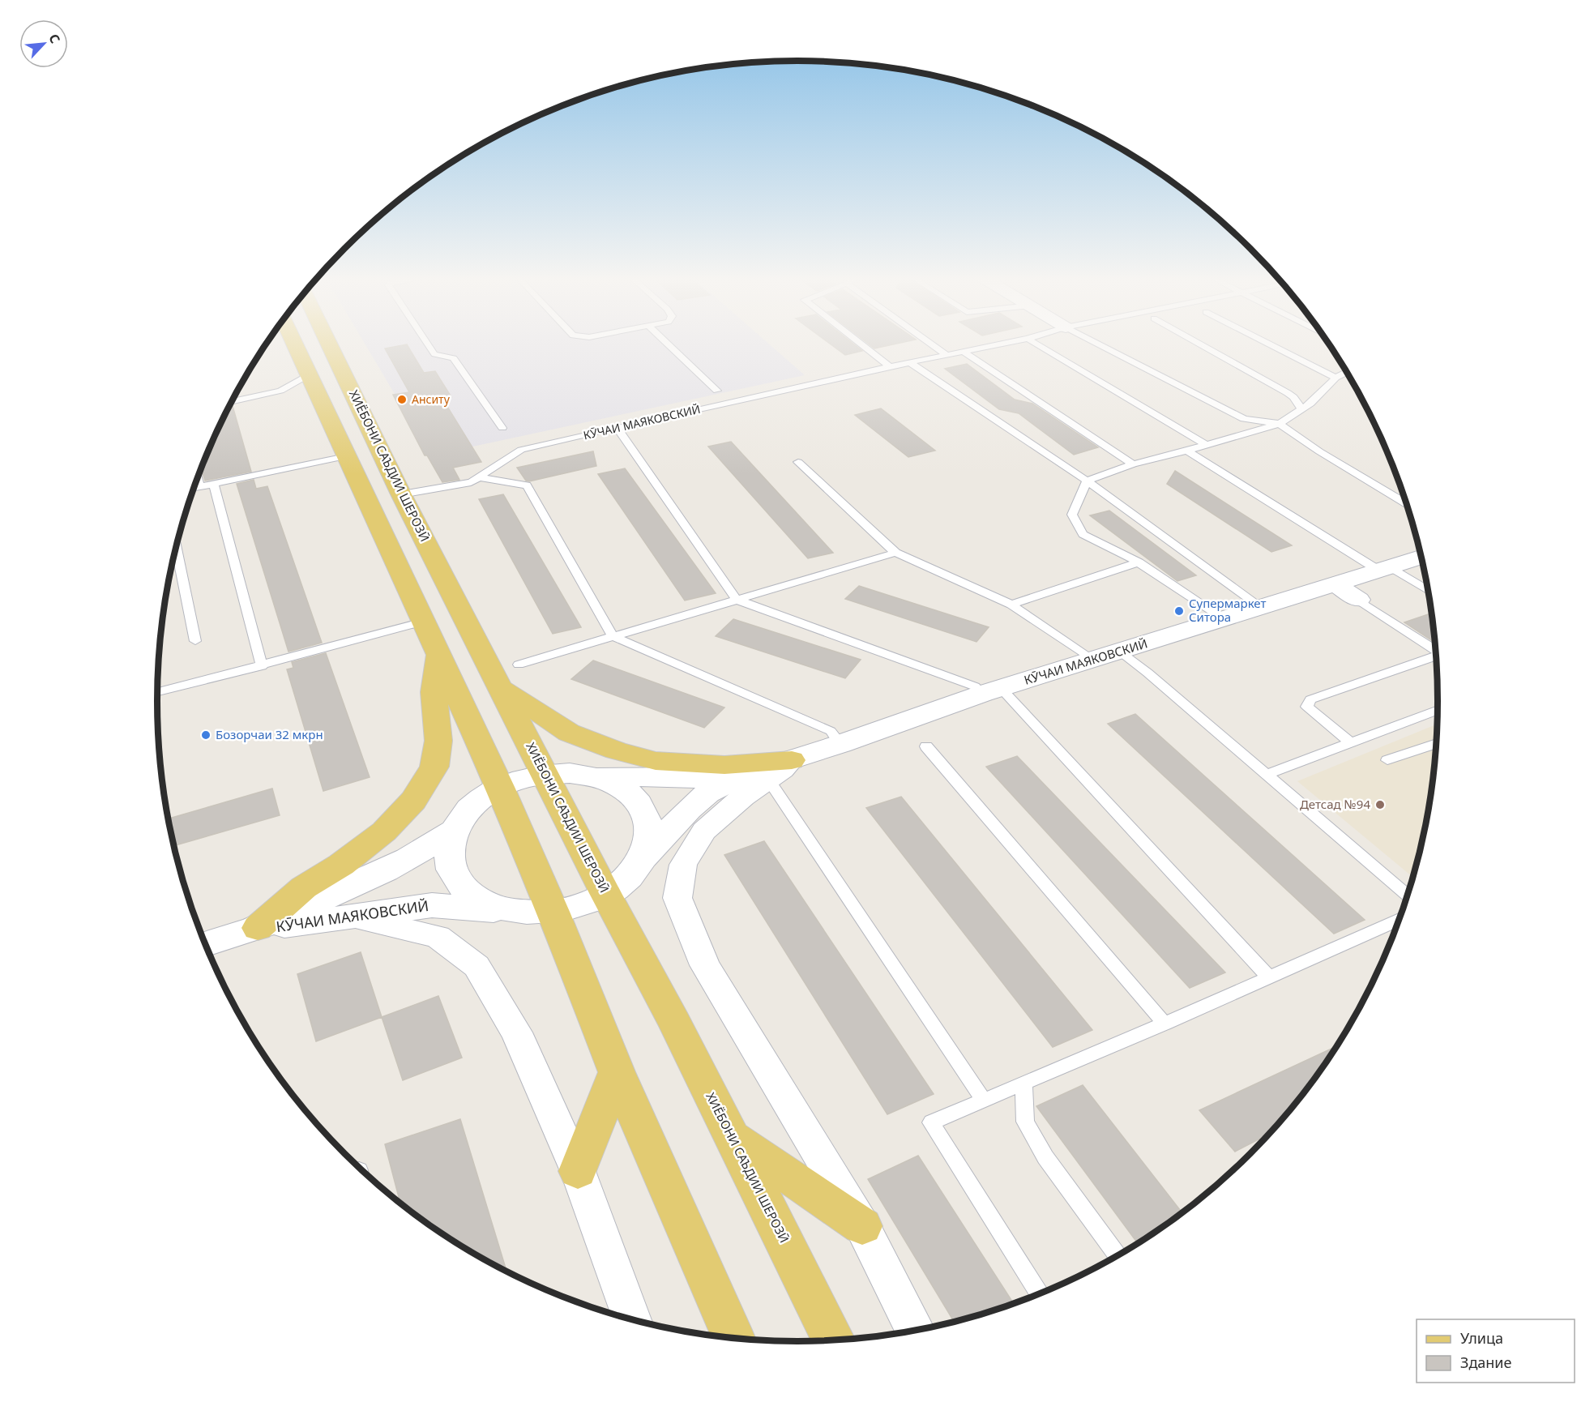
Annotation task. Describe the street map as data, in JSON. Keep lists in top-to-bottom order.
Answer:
{
  "streets": {
    "main road": ["ХИЁБОНИ САЪДИИ ШЕРОЗӢ"],
    "street": ["КӮЧАИ МАЯКОВСКИЙ"]
  },
  "crossings": [
    ["КӮЧАИ МАЯКОВСКИЙ", "ХИЁБОНИ САЪДИИ ШЕРОЗӢ"]
  ],
  "places": [
    "Анситу",
    "Супермаркет Ситора",
    "Бозорчаи 32 мкрн",
    "Детсад №94"
  ],
  "legend": ["Улица", "Здание"],
  "north": "top right"
}
